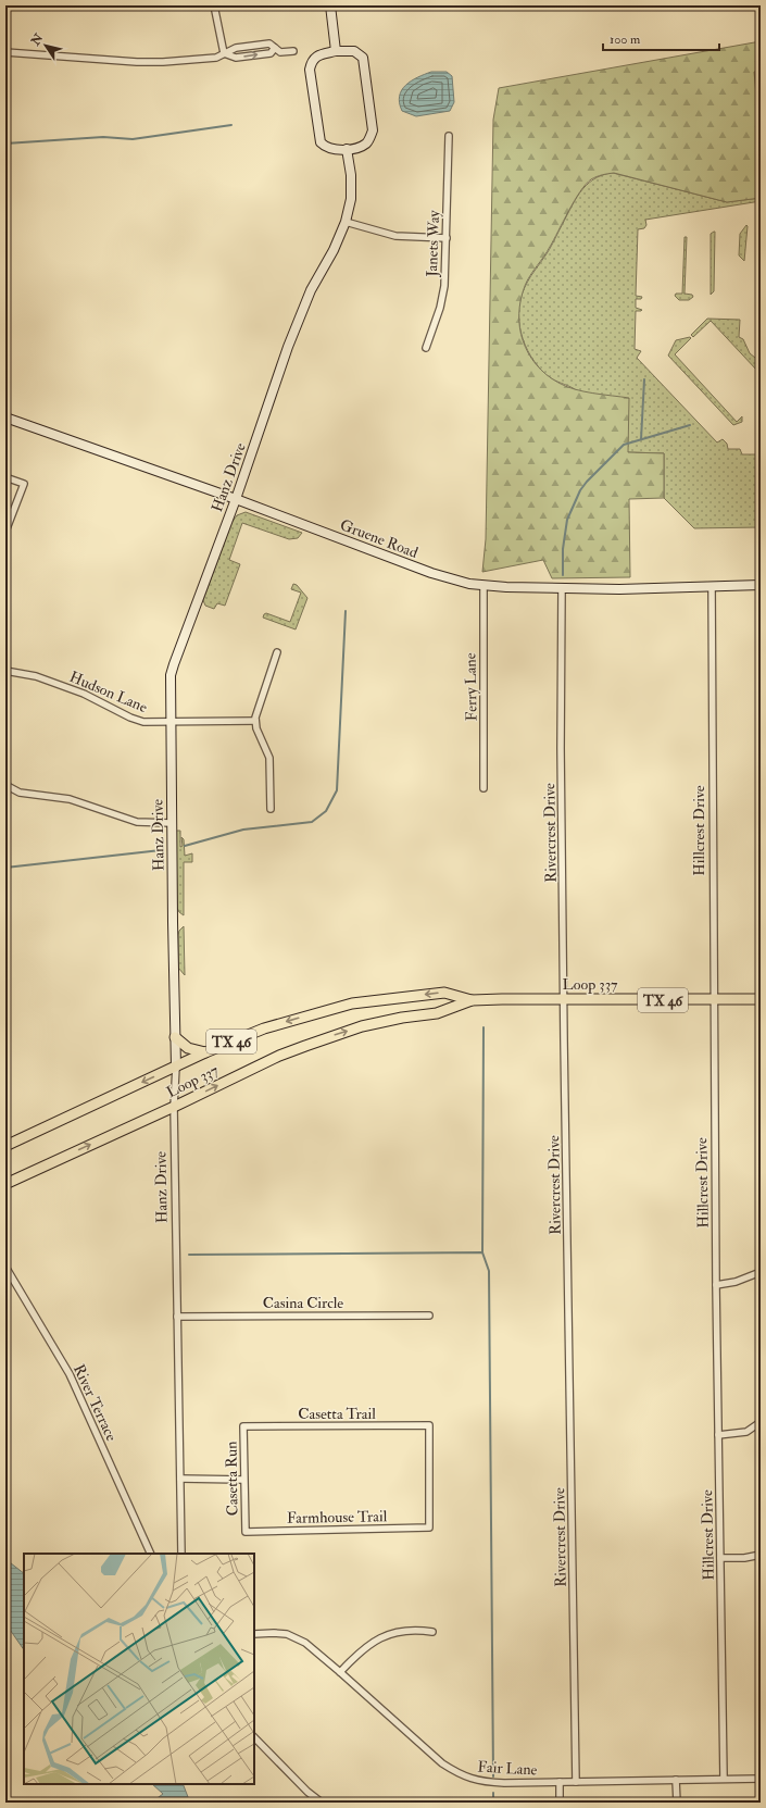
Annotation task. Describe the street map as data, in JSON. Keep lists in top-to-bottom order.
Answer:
{
  "streets": {
    "main road": ["Loop 337", "TX 46"],
    "street": [
      "Janets Way",
      "Hanz Drive",
      "Gruene Road",
      "Ferry Lane",
      "Hudson Lane",
      "Hillcrest Drive",
      "Rivercrest Drive",
      "Casina Circle",
      "River Terrace",
      "Casetta Trail",
      "Casetta Run",
      "Farmhouse Trail",
      "Fair Lane"
    ]
  },
  "crossings": [
    ["Hanz Drive", "Gruene Road"],
    ["Hanz Drive", "Hudson Lane"],
    ["Hanz Drive", "Loop 337"],
    ["Hanz Drive", "Casina Circle"],
    ["Gruene Road", "Ferry Lane"],
    ["Gruene Road", "Hillcrest Drive"],
    ["Gruene Road", "Rivercrest Drive"],
    ["Hillcrest Drive", "Loop 337"],
    ["Hillcrest Drive", "Fair Lane"],
    ["Rivercrest Drive", "Loop 337"],
    ["Rivercrest Drive", "Fair Lane"],
    ["Casetta Trail", "Casetta Run"],
    ["Casetta Trail", "Farmhouse Trail"],
    ["Casetta Run", "Farmhouse Trail"]
  ],
  "scale_bar": "100 m",
  "north": "top left"
}
